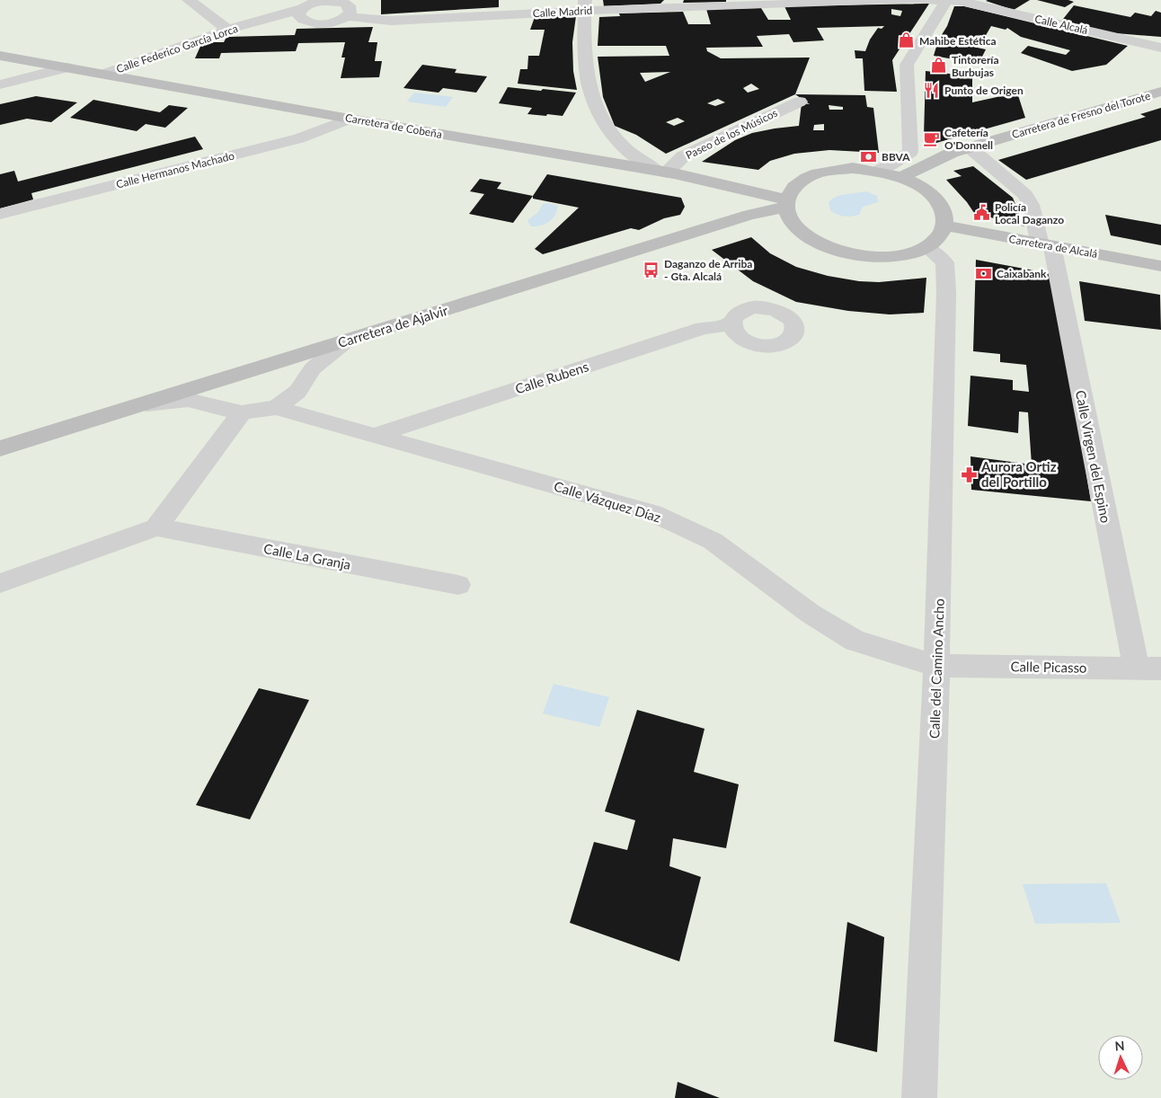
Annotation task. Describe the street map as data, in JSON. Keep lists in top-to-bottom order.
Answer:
{
  "streets": {
    "street": [
      "Calle Madrid",
      "Calle Alcalá",
      "Calle Federico García Lorca",
      "Carretera de Fresno del Torote",
      "Carretera de Cobeña",
      "Paseo de los Músicos",
      "Calle Hermanos Machado",
      "Carretera de Alcalá",
      "Carretera de Ajalvir",
      "Calle Rubens",
      "Calle Virgen del Espino",
      "Calle Vázquez Díaz",
      "Calle La Granja",
      "Calle Picasso",
      "Calle del Camino Ancho"
    ]
  },
  "crossings": [
    ["Calle Federico García Lorca", "Carretera de Cobeña"],
    ["Carretera de Fresno del Torote", "Carretera de Cobeña"],
    ["Carretera de Fresno del Torote", "Carretera de Alcalá"],
    ["Carretera de Fresno del Torote", "Carretera de Ajalvir"],
    ["Carretera de Fresno del Torote", "Calle Virgen del Espino"],
    ["Carretera de Fresno del Torote", "Calle del Camino Ancho"],
    ["Carretera de Cobeña", "Paseo de los Músicos"],
    ["Carretera de Cobeña", "Calle Hermanos Machado"],
    ["Carretera de Cobeña", "Carretera de Alcalá"],
    ["Carretera de Cobeña", "Carretera de Ajalvir"],
    ["Carretera de Cobeña", "Calle del Camino Ancho"],
    ["Carretera de Alcalá", "Carretera de Ajalvir"],
    ["Carretera de Alcalá", "Calle Virgen del Espino"],
    ["Carretera de Alcalá", "Calle del Camino Ancho"],
    ["Carretera de Ajalvir", "Calle del Camino Ancho"],
    ["Calle Rubens", "Calle Vázquez Díaz"],
    ["Calle Virgen del Espino", "Calle Picasso"],
    ["Calle Vázquez Díaz", "Calle Picasso"],
    ["Calle Vázquez Díaz", "Calle del Camino Ancho"],
    ["Calle Picasso", "Calle del Camino Ancho"]
  ],
  "places": {
    "shop": ["Mahibe Estética", "Tintorería Burbujas"],
    "restaurant": ["Punto de Origen"],
    "cafe": ["Cafetería O'Donnell"],
    "bank": ["BBVA", "Caixabank"],
    "public building": ["Policía Local Daganzo"],
    "bus stop": ["Daganzo de Arriba - Gta. Alcalá"],
    "pharmacy": ["Aurora Ortiz del Portillo"]
  },
  "north": "top"
}
